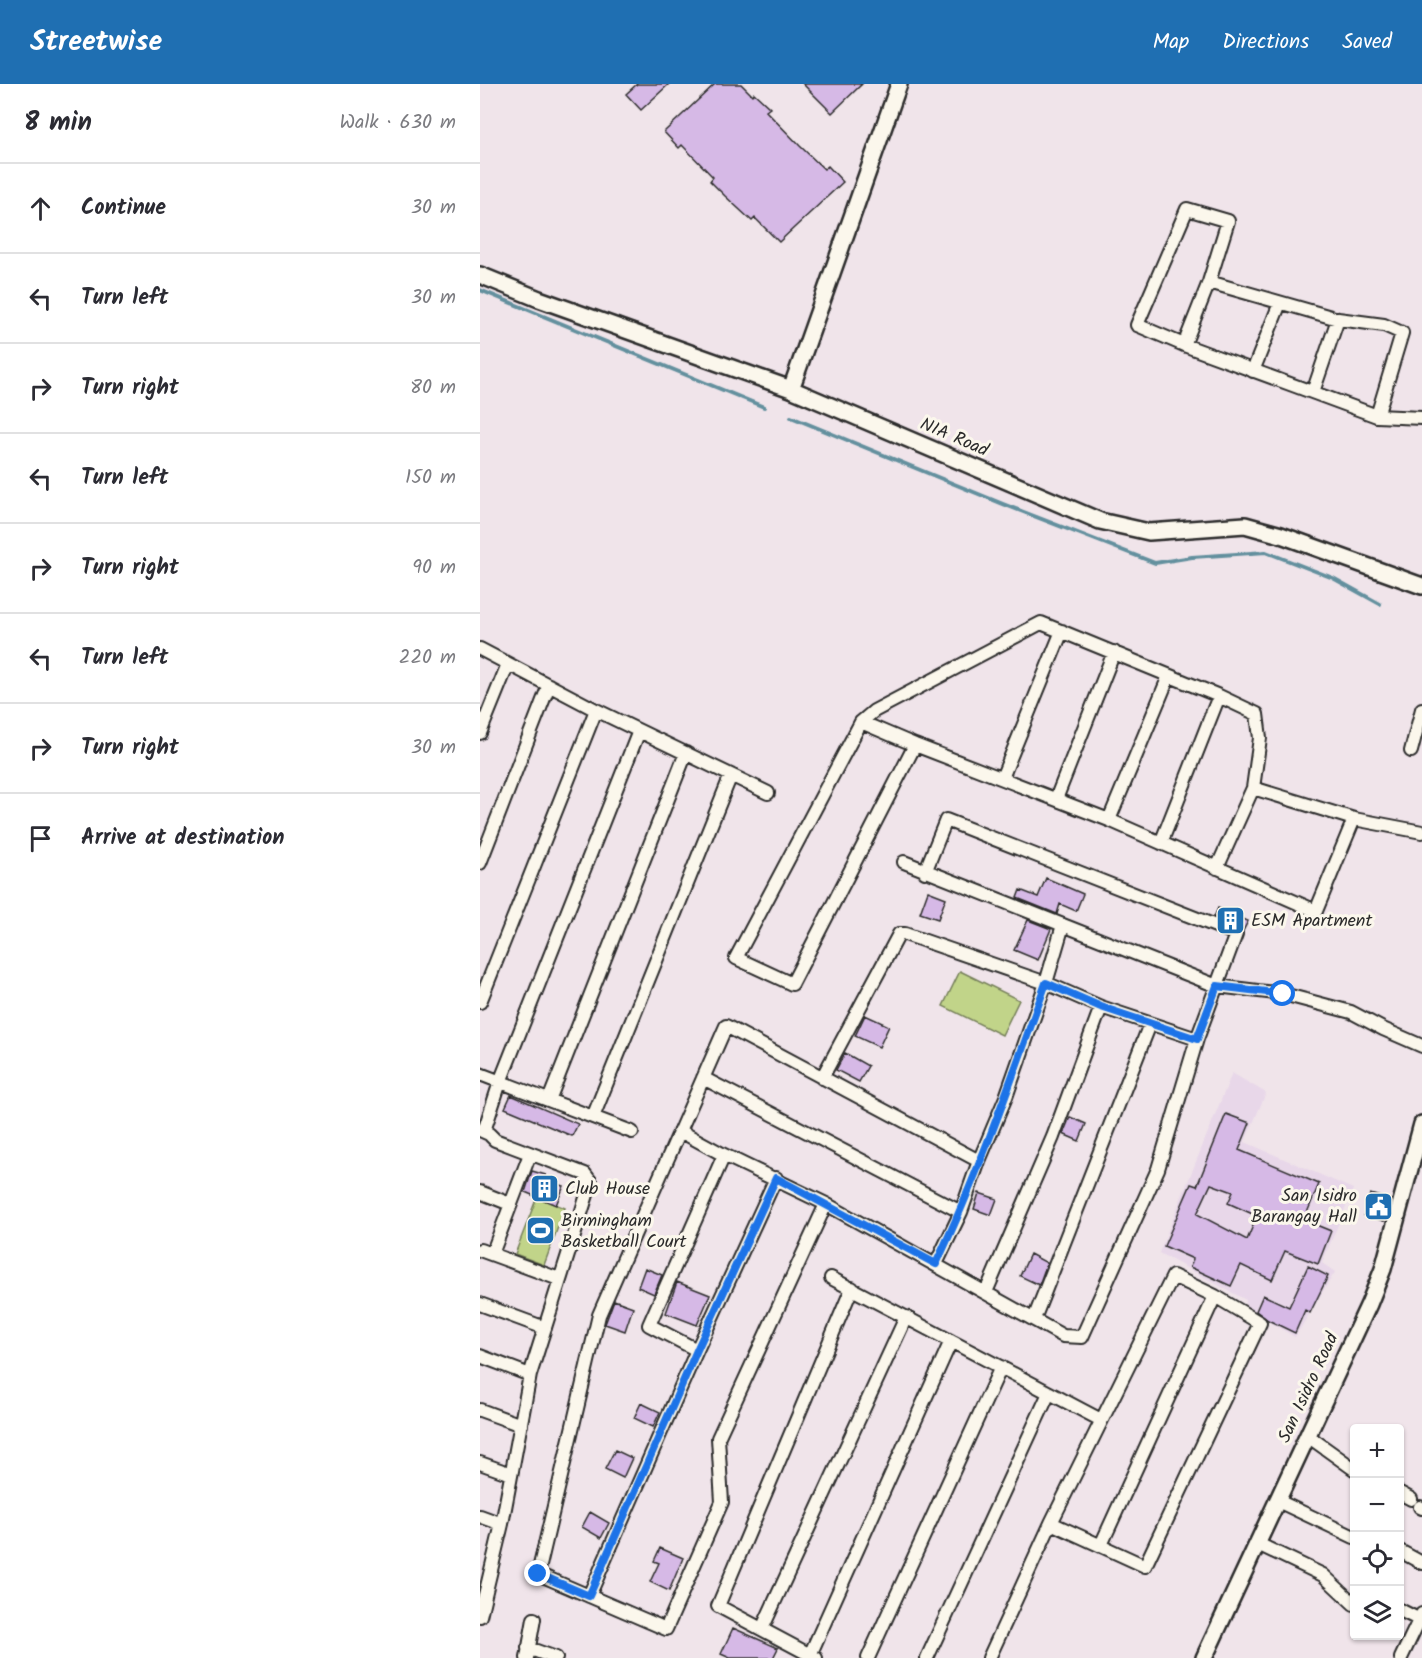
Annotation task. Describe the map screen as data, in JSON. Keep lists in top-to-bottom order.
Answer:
{
  "streets": {
    "street": ["NIA Road", "San Isidro Road"]
  },
  "places": {
    "building": ["ESM Apartment", "Club House"],
    "public building": ["San Isidro Barangay Hall"],
    "sports": ["Birmingham Basketball Court"]
  },
  "page": {
    "header": "Streetwise",
    "nav": ["Map", "Directions", "Saved"],
    "heading": ["8 min", "Walk · 630 m"],
    "list": [
      ["Continue", "30 m"],
      ["Turn left", "30 m"],
      ["Turn right", "80 m"],
      ["Turn left", "150 m"],
      ["Turn right", "90 m"],
      ["Turn left", "220 m"],
      ["Turn right", "30 m"],
      "Arrive at destination"
    ],
    "map_buttons": ["+", "−"]
  }
}
